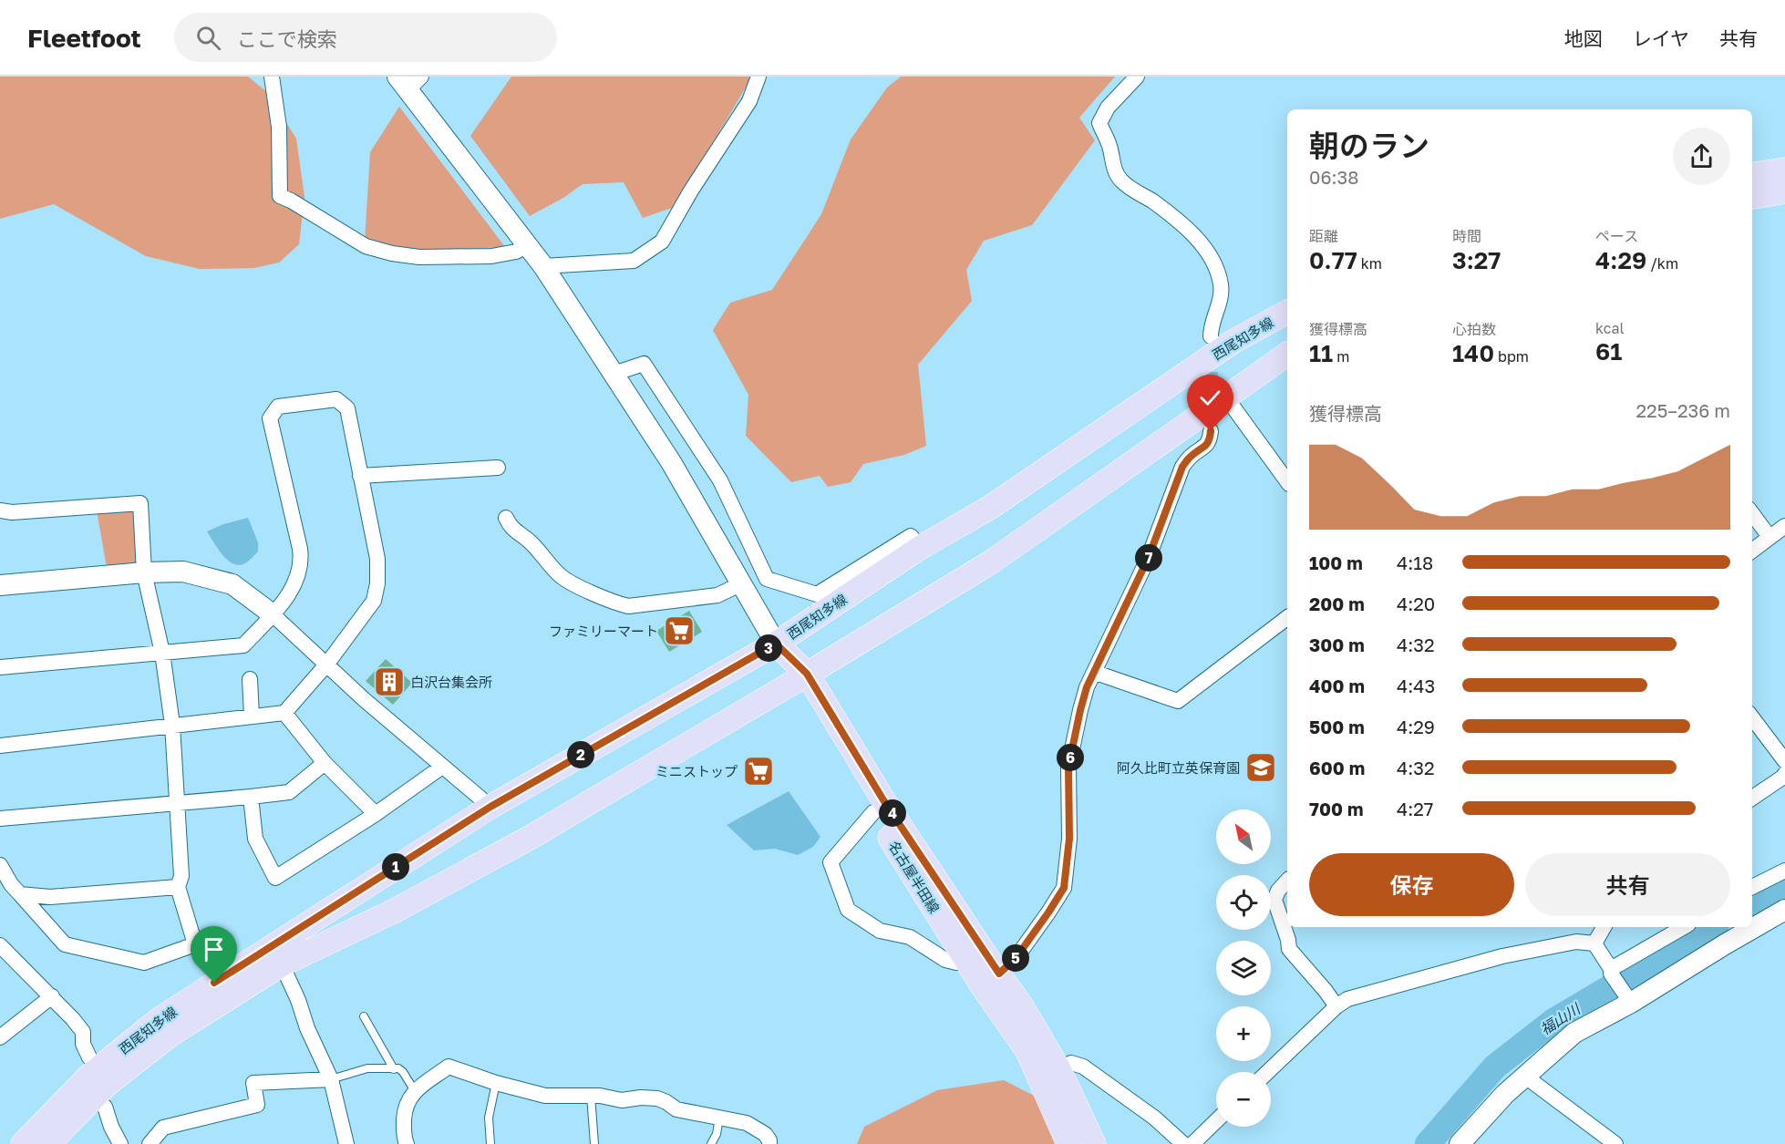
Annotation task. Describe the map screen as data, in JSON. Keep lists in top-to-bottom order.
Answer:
{
  "streets": {
    "main road": ["西尾知多線", "名古屋半田線"]
  },
  "crossings": [
    ["西尾知多線", "名古屋半田線"]
  ],
  "water": ["福山川"],
  "places": {
    "supermarket": ["ファミリーマート", "ミニストップ"],
    "building": ["白沢台集会所"],
    "school or university": ["阿久比町立英保育園"]
  },
  "north": "top left",
  "page": {
    "header": "Fleetfoot",
    "search": "ここで検索",
    "nav": ["地図", "レイヤ", "共有"],
    "heading": ["朝のラン", "06:38"],
    "stats": [
      ["距離", "0.77 km"],
      ["時間", "3:27"],
      ["ペース", "4:29 /km"],
      ["獲得標高", "11 m"],
      ["心拍数", "140 bpm"],
      ["kcal", "61"]
    ],
    "chart": ["獲得標高", "225–236 m"],
    "list": [
      {
        "name": "100 m",
        "note": "4:18"
      },
      {
        "name": "200 m",
        "note": "4:20"
      },
      {
        "name": "300 m",
        "note": "4:32"
      },
      {
        "name": "400 m",
        "note": "4:43"
      },
      {
        "name": "500 m",
        "note": "4:29"
      },
      {
        "name": "600 m",
        "note": "4:32"
      },
      {
        "name": "700 m",
        "note": "4:27"
      }
    ],
    "pins": [
      "7",
      "3",
      "2",
      "6",
      "4",
      "1",
      "5"
    ],
    "map_buttons": ["+", "−"],
    "buttons": ["保存", "共有"]
  }
}
